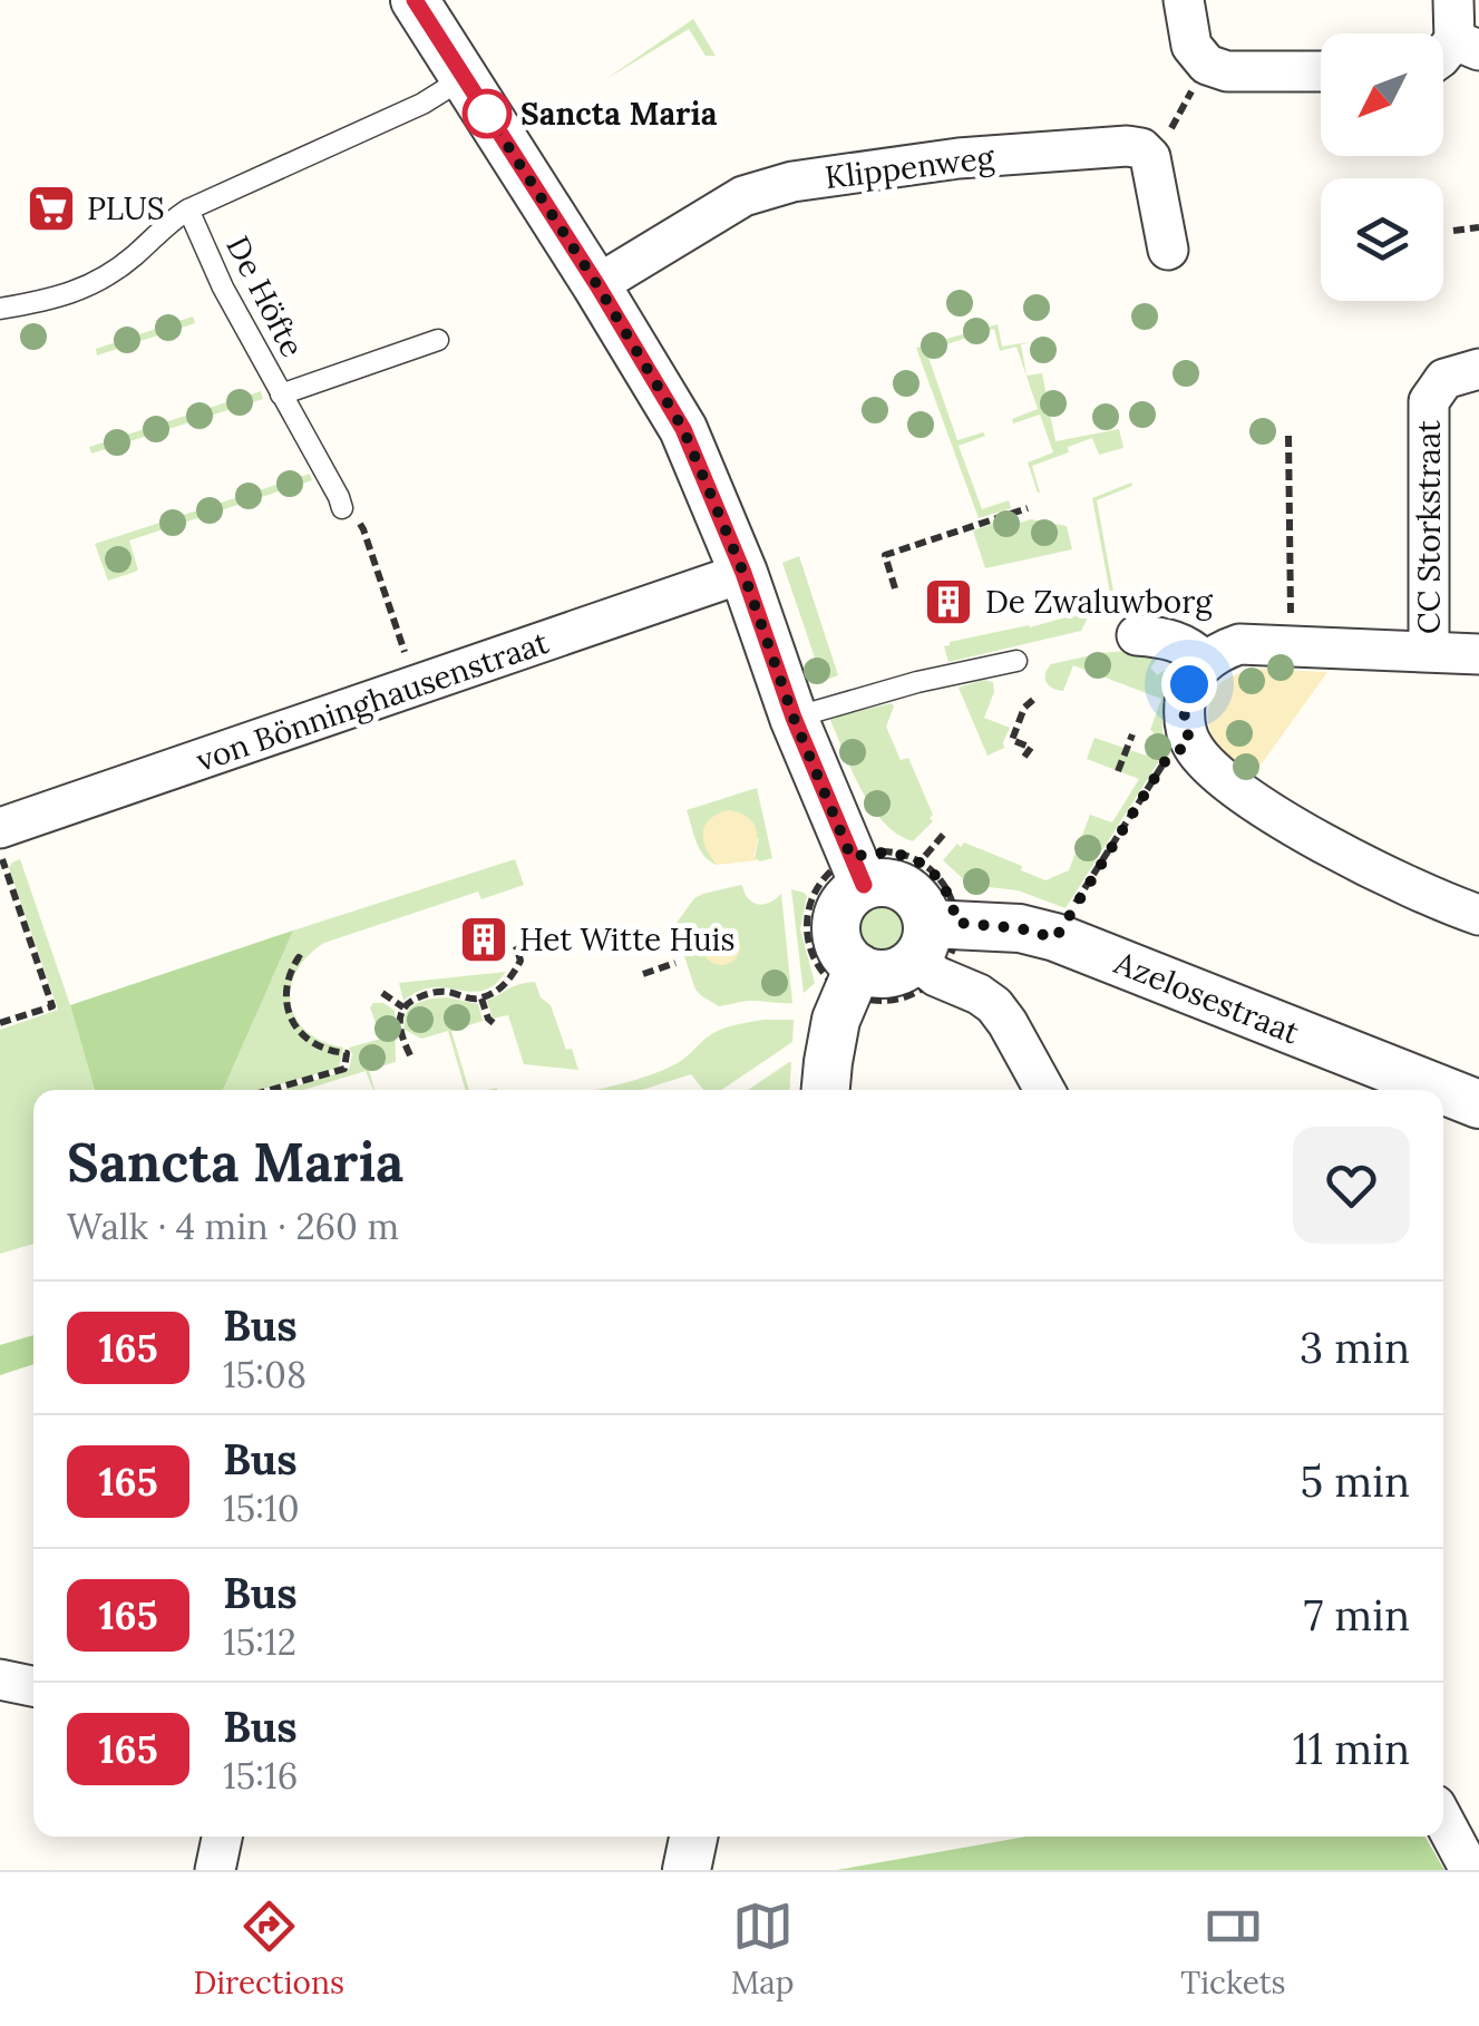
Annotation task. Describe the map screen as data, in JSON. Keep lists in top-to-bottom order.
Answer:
{
  "streets": {
    "street": [
      "Klippenweg",
      "CC Storkstraat",
      "von Bönninghausenstraat",
      "Azelosestraat"
    ],
    "lane": ["De Höfte"]
  },
  "places": {
    "other": ["Sancta Maria"],
    "supermarket": ["PLUS"],
    "building": ["De Zwaluwborg", "Het Witte Huis"]
  },
  "lines": ["bus line 165"],
  "north": "bottom left",
  "page": {
    "heading": ["Sancta Maria", "Walk · 4 min · 260 m"],
    "list": [
      {
        "mark": "165",
        "name": "Bus",
        "note": "15:08",
        "value": "3 min"
      },
      {
        "mark": "165",
        "name": "Bus",
        "note": "15:10",
        "value": "5 min"
      },
      {
        "mark": "165",
        "name": "Bus",
        "note": "15:12",
        "value": "7 min"
      },
      {
        "mark": "165",
        "name": "Bus",
        "note": "15:16",
        "value": "11 min"
      }
    ],
    "tabs": ["Directions", "Map", "Tickets"]
  }
}
